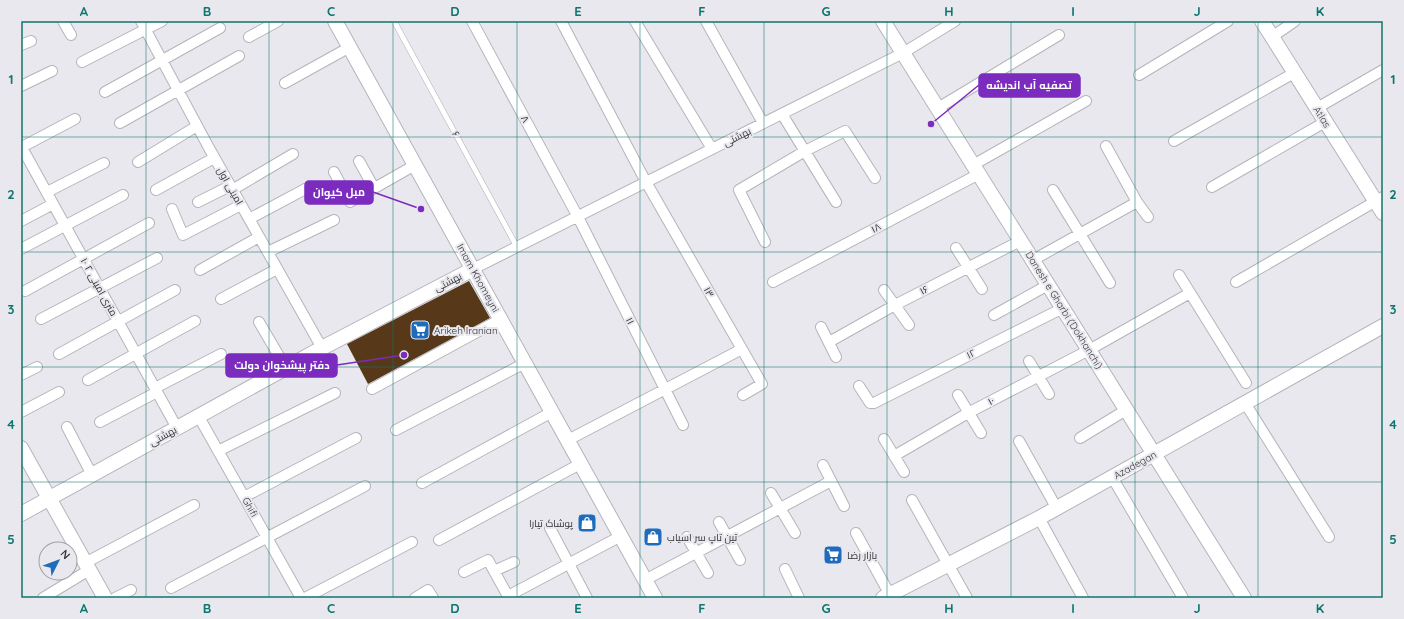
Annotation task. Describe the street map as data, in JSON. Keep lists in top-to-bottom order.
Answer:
{
  "streets": {
    "street": [
      "Atlas",
      "۸",
      "بهشتی",
      "امینی اول",
      "۱۸",
      "Imam Khomeyni",
      "۱۰ متری امینی ۲",
      "۱۶",
      "۱۳",
      "Danesh e Gharbi (Dokhanchi)",
      "۱۱",
      "۱۲",
      "۱۰",
      "Azadegan",
      "Ghifi"
    ],
    "lane": ["۶"]
  },
  "crossings": [
    ["۸", "بهشتی"],
    ["۸", "۱۱"],
    ["۶", "بهشتی"],
    ["بهشتی", "امینی اول"],
    ["بهشتی", "Imam Khomeyni"],
    ["بهشتی", "۱۰ متری امینی ۲"],
    ["بهشتی", "۱۳"],
    ["بهشتی", "Danesh e Gharbi (Dokhanchi)"],
    ["بهشتی", "۱۱"],
    ["بهشتی", "Ghifi"],
    ["۱۸", "Danesh e Gharbi (Dokhanchi)"],
    ["۱۶", "Danesh e Gharbi (Dokhanchi)"],
    ["Danesh e Gharbi (Dokhanchi)", "۱۲"],
    ["Danesh e Gharbi (Dokhanchi)", "۱۰"],
    ["Danesh e Gharbi (Dokhanchi)", "Azadegan"]
  ],
  "places": {
    "other": ["تصفیه آب اندیشه", "مبل کیوان", "دفتر پیشخوان دولت"],
    "supermarket": ["Arikeh Iranian", "بازار رضا"],
    "shop": ["پوشاک تیارا", "تین تاپ سر اسیاب"]
  },
  "north": "top right",
  "grid": {
    "columns": [
      "A",
      "B",
      "C",
      "D",
      "E",
      "F",
      "G",
      "H",
      "I",
      "J",
      "K"
    ],
    "rows": [
      "1",
      "2",
      "3",
      "4",
      "5"
    ]
  }
}
